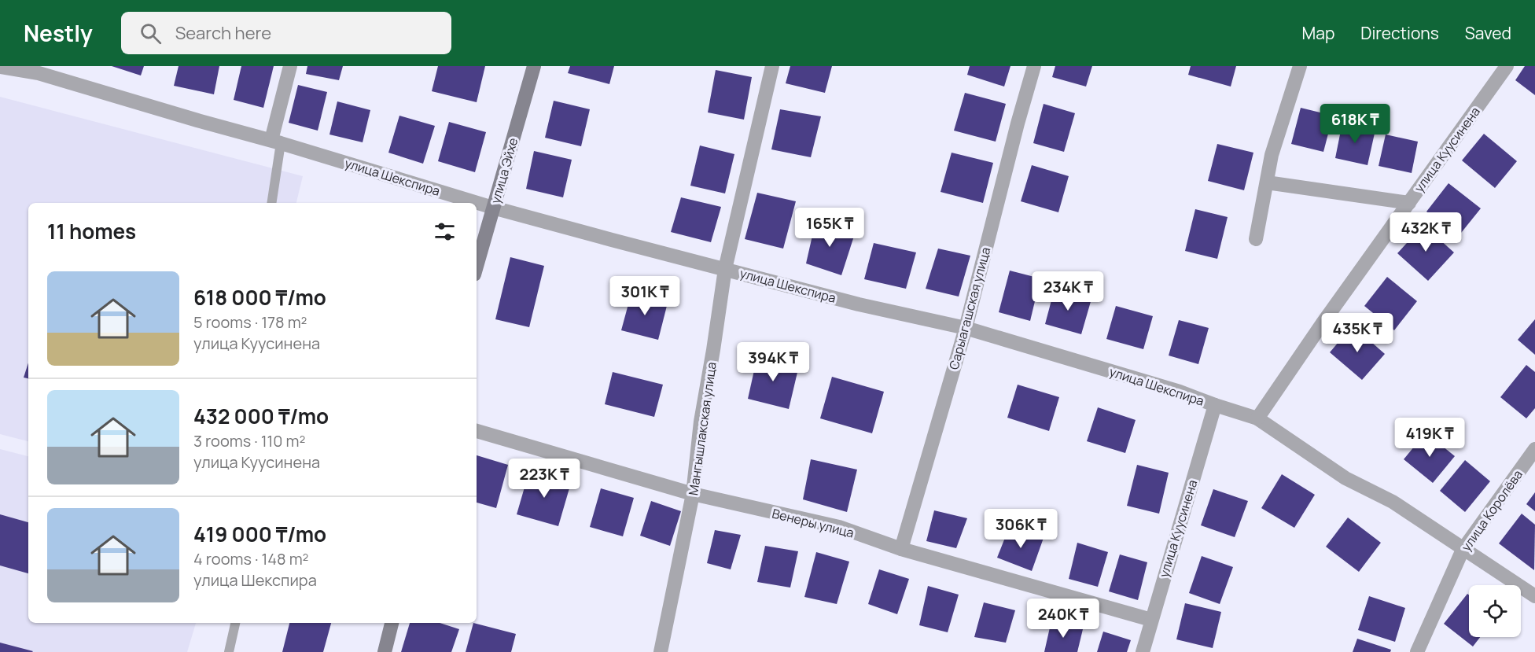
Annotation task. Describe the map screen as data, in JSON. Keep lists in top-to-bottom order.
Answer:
{
  "streets": {
    "street": [
      "улица Куусинена",
      "улица Эйхе",
      "улица Шекспира",
      "Сарыагашская улица",
      "Мангышлакская улица",
      "улица Королёва",
      "Венеры улица"
    ]
  },
  "crossings": [
    ["улица Куусинена", "улица Шекспира"],
    ["улица Куусинена", "Венеры улица"],
    ["улица Эйхе", "улица Шекспира"],
    ["улица Шекспира", "Сарыагашская улица"],
    ["улица Шекспира", "Мангышлакская улица"],
    ["улица Шекспира", "улица Королёва"],
    ["Сарыагашская улица", "Венеры улица"],
    ["Мангышлакская улица", "Венеры улица"]
  ],
  "page": {
    "header": "Nestly",
    "search": "Search here",
    "nav": ["Map", "Directions", "Saved"],
    "price": [
      "618K ₸",
      "165K ₸",
      "432K ₸",
      "234K ₸",
      "301K ₸",
      "435K ₸",
      "394K ₸",
      "419K ₸",
      "223K ₸",
      "306K ₸",
      "240K ₸"
    ],
    "heading": "11 homes",
    "list": [
      {
        "name": "618 000 ₸/mo",
        "note": "5 rooms · 178 m² · улица Куусинена"
      },
      {
        "name": "432 000 ₸/mo",
        "note": "3 rooms · 110 m² · улица Куусинена"
      },
      {
        "name": "419 000 ₸/mo",
        "note": "4 rooms · 148 m² · улица Шекспира"
      }
    ]
  }
}
